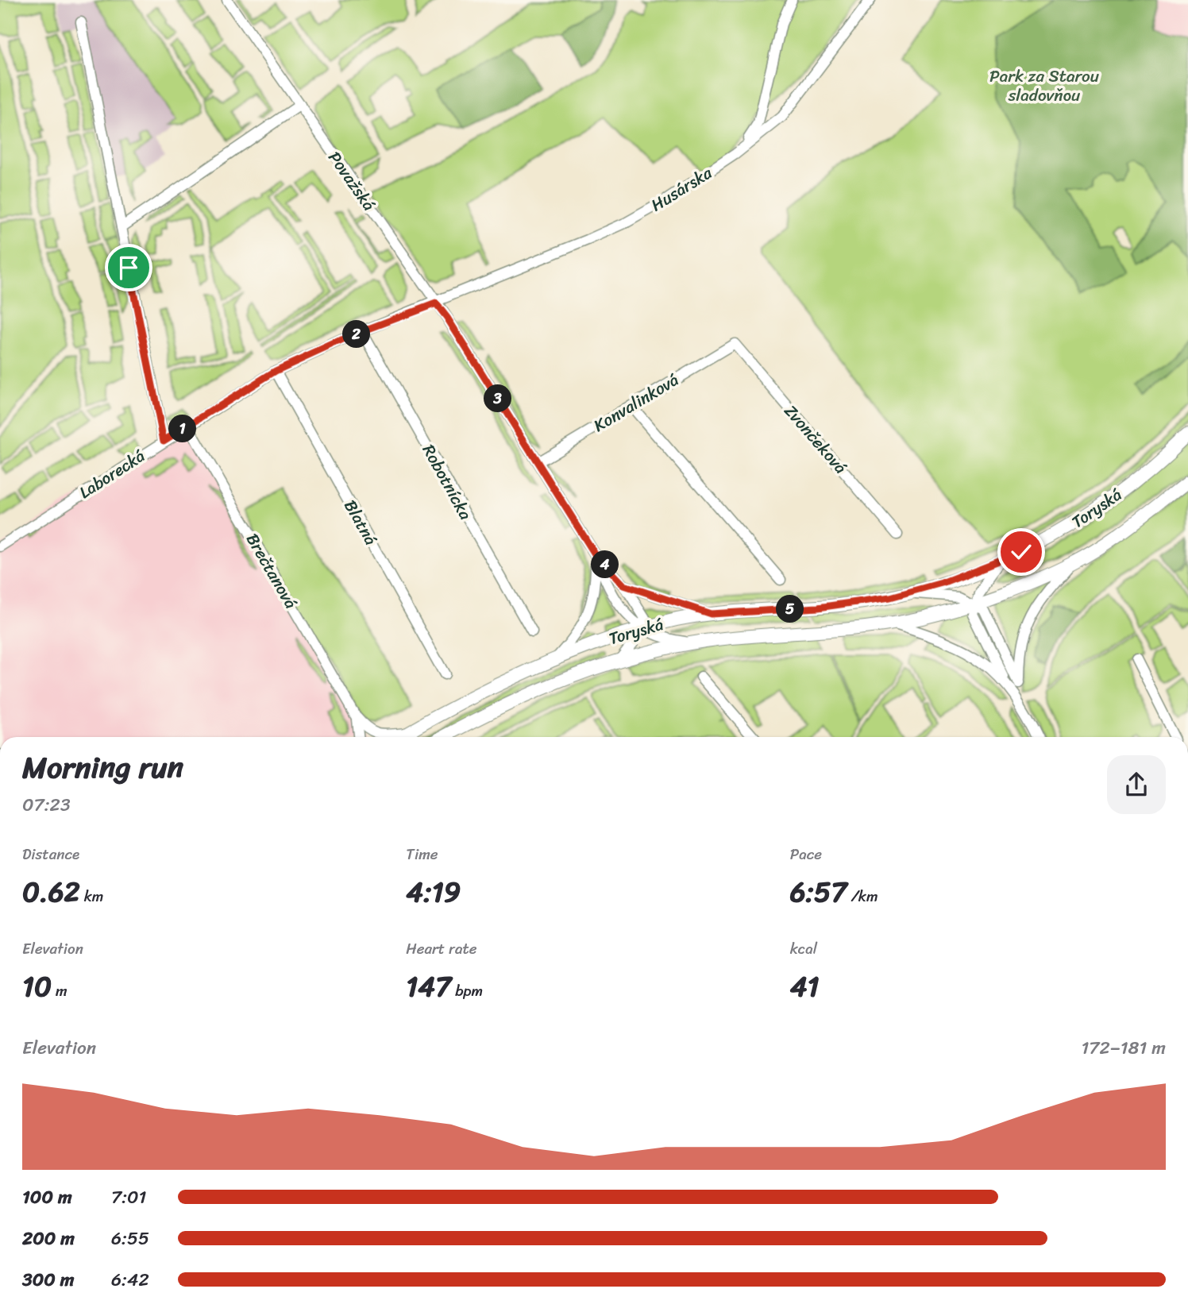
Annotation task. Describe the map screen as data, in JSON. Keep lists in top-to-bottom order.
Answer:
{
  "streets": {
    "street": [
      "Považská",
      "Husárska",
      "Konvalinková",
      "Zvončeková",
      "Laborecká",
      "Robotnícka",
      "Toryská",
      "Blatná",
      "Brečtanová"
    ]
  },
  "crossings": [
    ["Považská", "Husárska"],
    ["Považská", "Konvalinková"],
    ["Považská", "Laborecká"],
    ["Husárska", "Laborecká"],
    ["Konvalinková", "Zvončeková"],
    ["Laborecká", "Robotnícka"],
    ["Laborecká", "Blatná"],
    ["Laborecká", "Brečtanová"]
  ],
  "parks": ["Park za Starou sladovňou"],
  "page": {
    "pins": [
      "2",
      "3",
      "1",
      "4",
      "5"
    ],
    "heading": ["Morning run", "07:23"],
    "stats": [
      ["Distance", "0.62 km"],
      ["Time", "4:19"],
      ["Pace", "6:57 /km"],
      ["Elevation", "10 m"],
      ["Heart rate", "147 bpm"],
      ["kcal", "41"]
    ],
    "chart": ["Elevation", "172–181 m"],
    "list": [
      {
        "name": "100 m",
        "note": "7:01"
      },
      {
        "name": "200 m",
        "note": "6:55"
      },
      {
        "name": "300 m",
        "note": "6:42"
      }
    ]
  }
}
